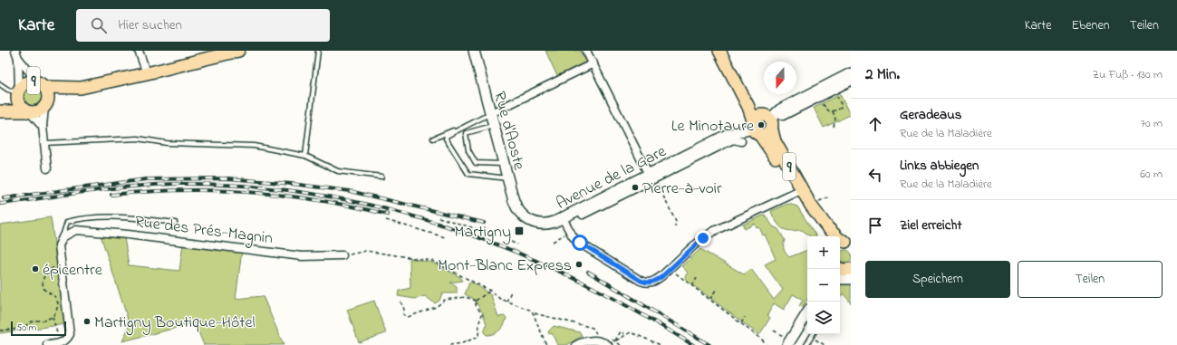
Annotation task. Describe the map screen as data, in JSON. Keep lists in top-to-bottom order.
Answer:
{
  "streets": {
    "main road": ["9"],
    "street": ["Rue d'Aoste", "Avenue de la Gare", "Rue des Prés-Magnin"]
  },
  "crossings": [
    ["9", "Avenue de la Gare"],
    ["Rue d'Aoste", "Avenue de la Gare"]
  ],
  "places": {
    "other": [
      "Le Minotaure",
      "Pierre-à-voir",
      "Mont-Blanc Express",
      "épicentre",
      "Martigny Boutique-Hôtel"
    ],
    "transit": ["Martigny"]
  },
  "scale_bar": "50 m",
  "north": "bottom",
  "page": {
    "header": "Karte",
    "search": "Hier suchen",
    "nav": ["Karte", "Ebenen", "Teilen"],
    "heading": ["2 Min.", "Zu Fuß · 130 m"],
    "list": [
      ["Geradeaus", "Rue de la Maladière", "70 m"],
      ["Links abbiegen", "Rue de la Maladière", "60 m"],
      "Ziel erreicht"
    ],
    "map_buttons": ["+", "−"],
    "buttons": ["Speichern", "Teilen"],
    "scale": "50 m"
  }
}
